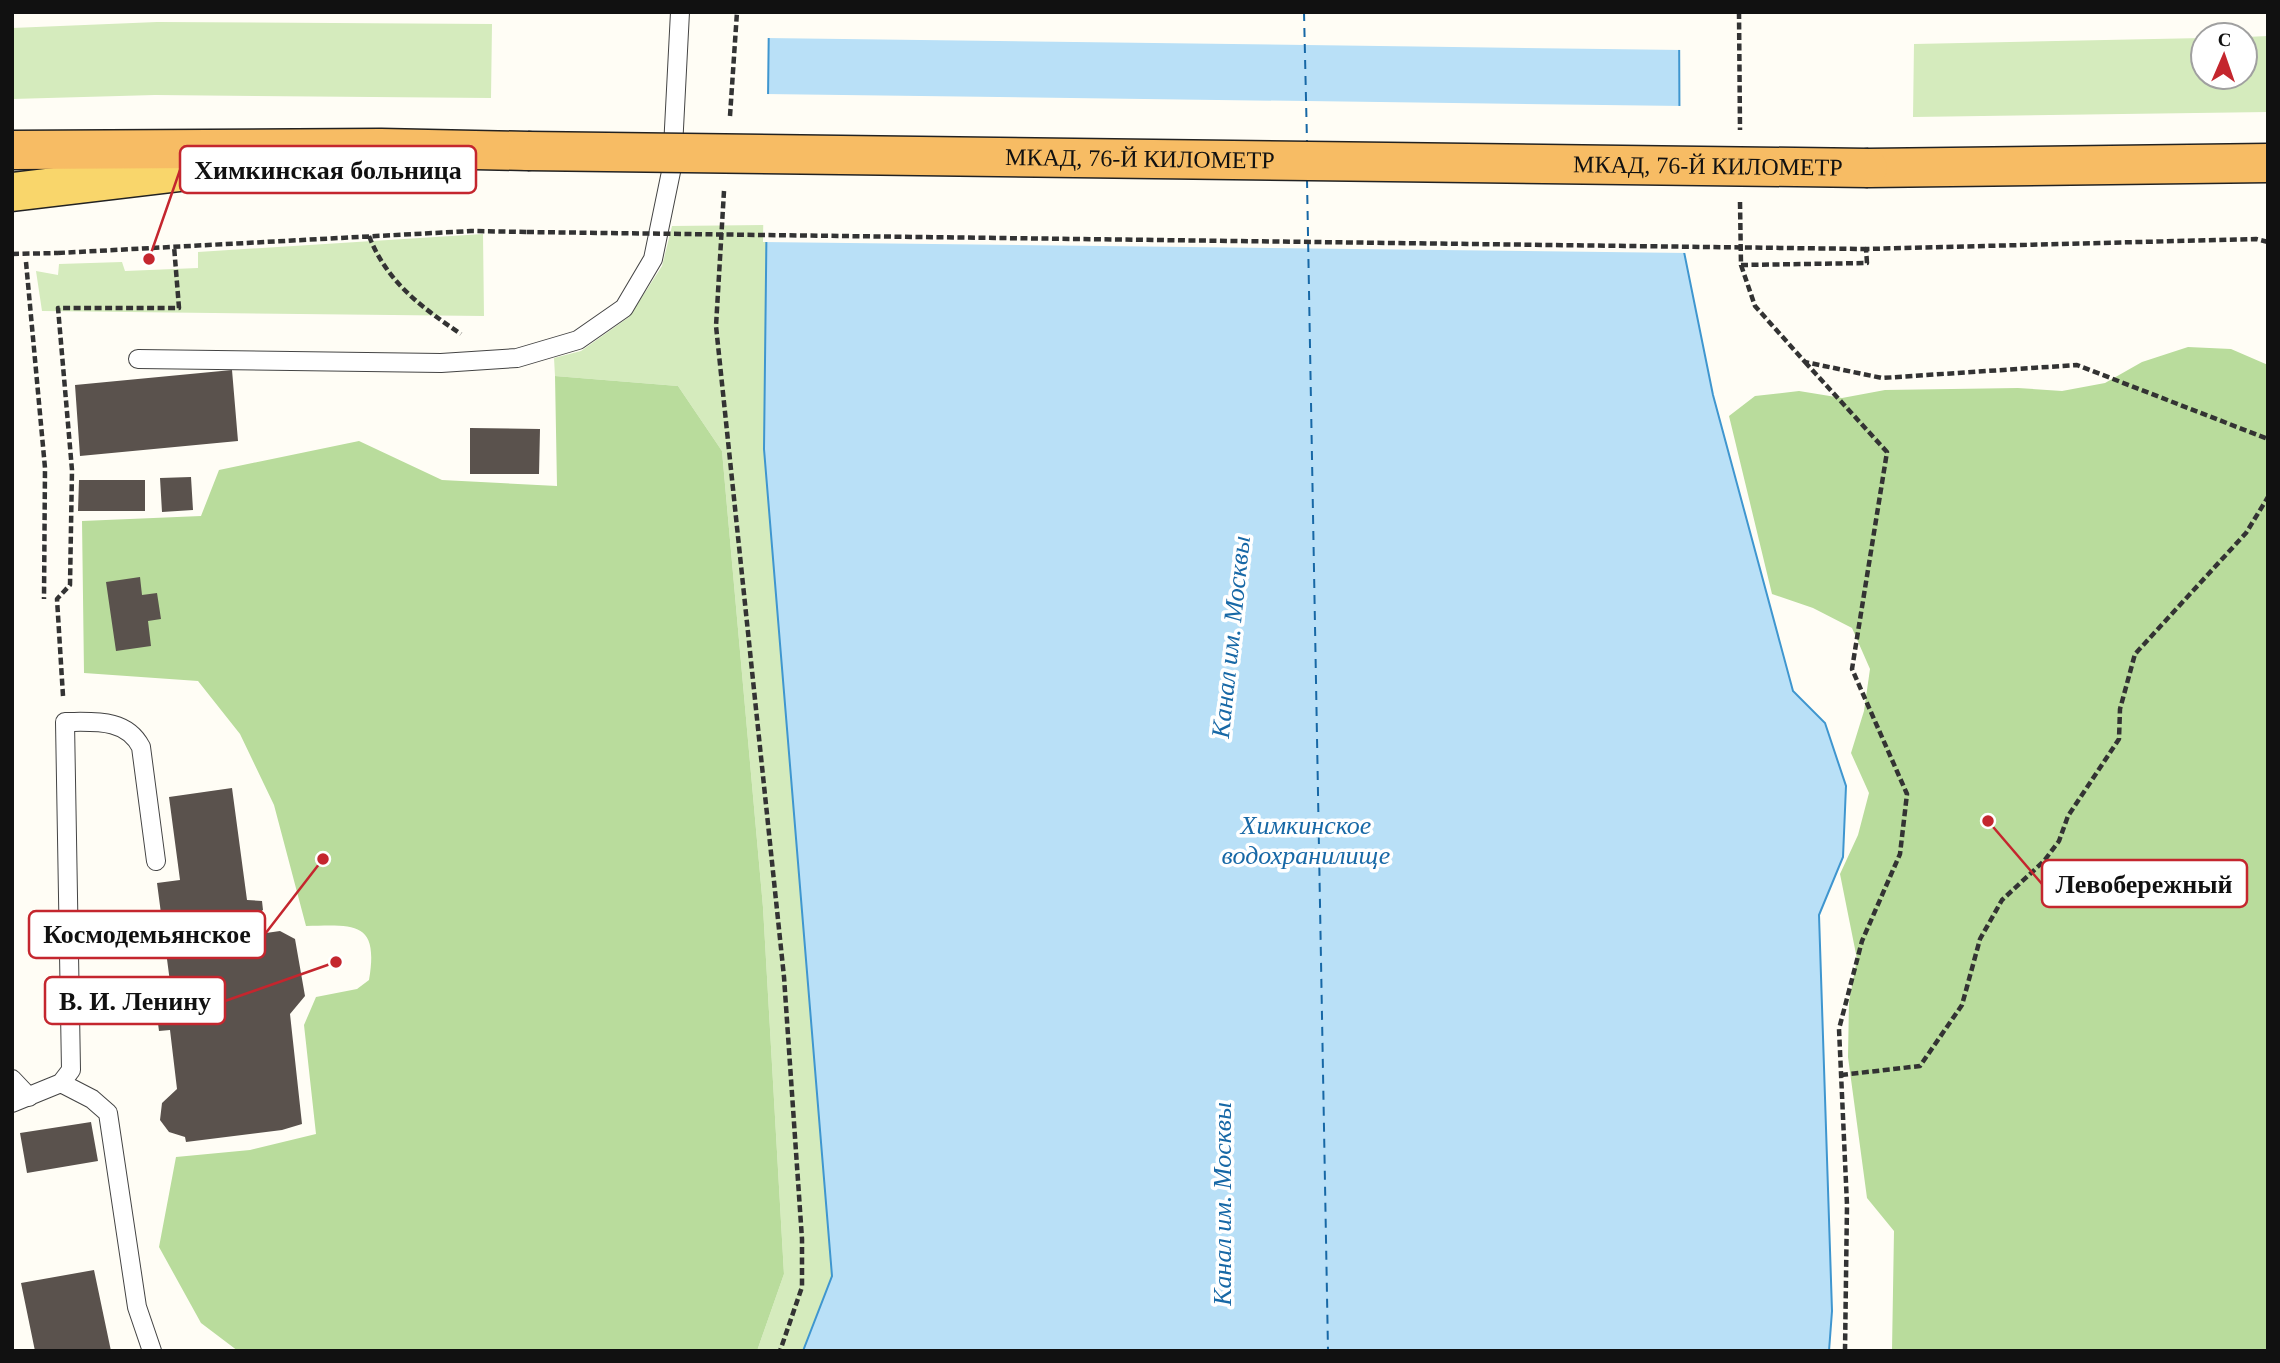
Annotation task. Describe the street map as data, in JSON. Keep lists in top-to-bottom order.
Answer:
{
  "streets": {
    "highway": ["МКАД, 76-Й КИЛОМЕТР"]
  },
  "water": ["Канал им. Москвы", "Химкинское водохранилище"],
  "places": [
    "Химкинская больница",
    "Левобережный",
    "Космодемьянское",
    "В. И. Ленину"
  ],
  "north": "top"
}
